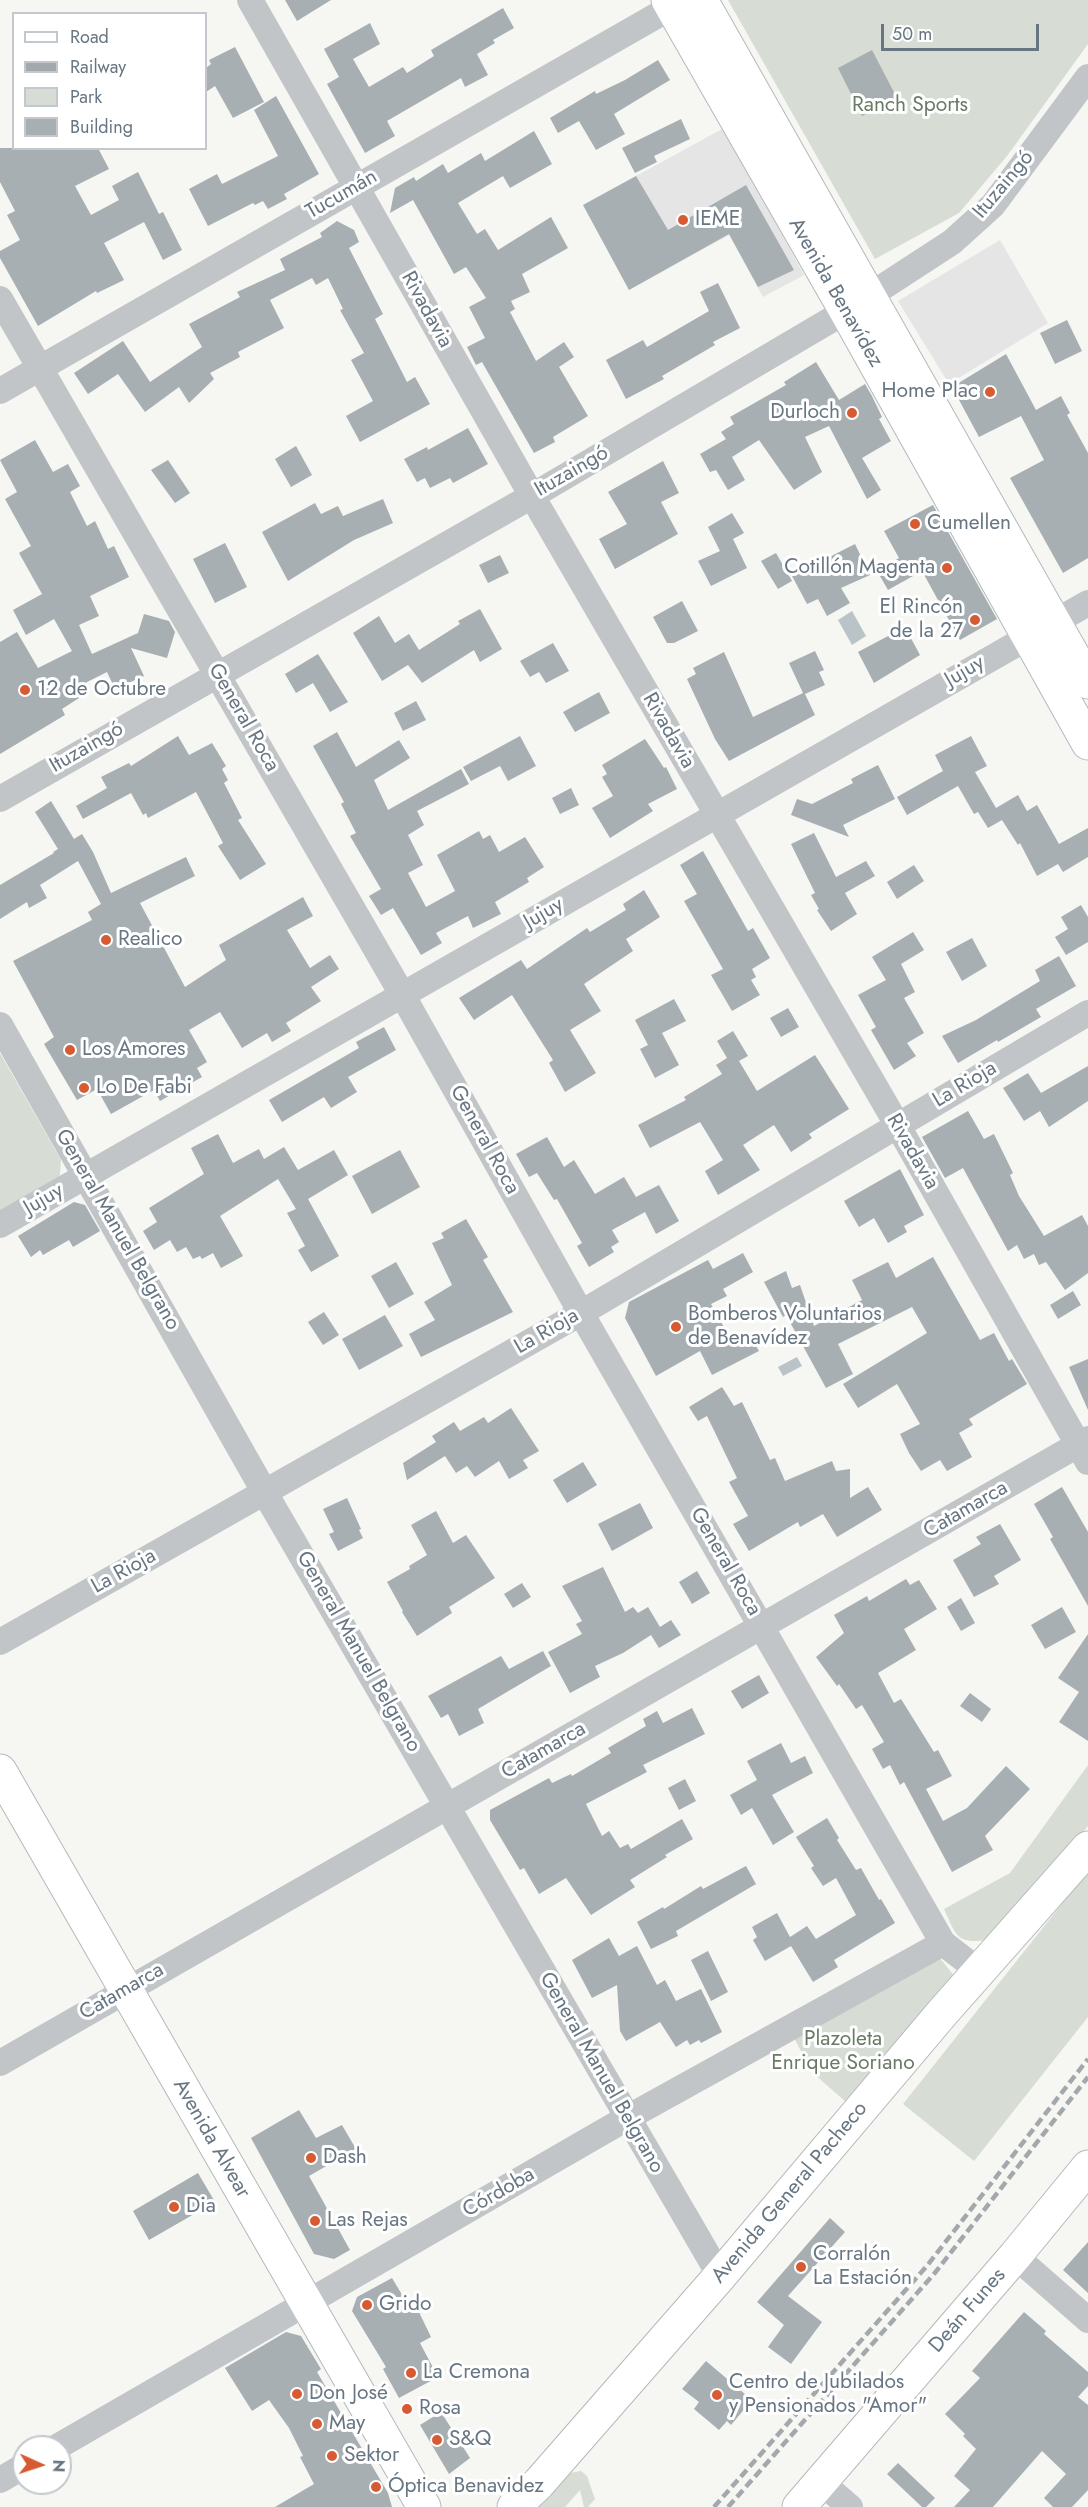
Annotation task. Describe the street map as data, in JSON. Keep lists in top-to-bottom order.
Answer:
{
  "streets": {
    "street": [
      "Ituzaingó",
      "Tucumán",
      "Avenida Benavídez",
      "Rivadavia",
      "Jujuy",
      "General Roca",
      "La Rioja",
      "General Manuel Belgrano",
      "Catamarca",
      "Avenida Alvear",
      "Córdoba",
      "Avenida General Pacheco",
      "Deán Funes"
    ]
  },
  "crossings": [
    ["Ituzaingó", "Avenida Benavídez"],
    ["Ituzaingó", "Rivadavia"],
    ["Ituzaingó", "General Roca"],
    ["Tucumán", "Avenida Benavídez"],
    ["Tucumán", "Rivadavia"],
    ["Tucumán", "General Roca"],
    ["Avenida Benavídez", "Jujuy"],
    ["Rivadavia", "Jujuy"],
    ["Rivadavia", "La Rioja"],
    ["Rivadavia", "Catamarca"],
    ["Jujuy", "General Roca"],
    ["Jujuy", "General Manuel Belgrano"],
    ["General Roca", "La Rioja"],
    ["General Roca", "Catamarca"],
    ["General Roca", "Córdoba"],
    ["General Roca", "Avenida General Pacheco"],
    ["La Rioja", "General Manuel Belgrano"],
    ["General Manuel Belgrano", "Catamarca"],
    ["General Manuel Belgrano", "Córdoba"],
    ["General Manuel Belgrano", "Avenida General Pacheco"],
    ["Catamarca", "Avenida Alvear"],
    ["Avenida Alvear", "Córdoba"]
  ],
  "parks": ["Ranch Sports", "Plazoleta Enrique Soriano"],
  "places": [
    "IEME",
    "Home Plac",
    "Durloch",
    "Cumellen",
    "Cotillón Magenta",
    "El Rincón de la 27",
    "12 de Octubre",
    "Realico",
    "Los Amores",
    "Lo De Fabi",
    "Bomberos Voluntarios de Benavídez",
    "Dash",
    "Dia",
    "Las Rejas",
    "Corralón La Estación",
    "Grido",
    "La Cremona",
    "Don José",
    "Centro de Jubilados y Pensionados \"Amor\"",
    "Rosa",
    "May",
    "S&Q",
    "Sektor",
    "Óptica Benavidez"
  ],
  "legend": [
    "Road",
    "Railway",
    "Park",
    "Building"
  ],
  "scale_bar": "50 m",
  "north": "right"
}
